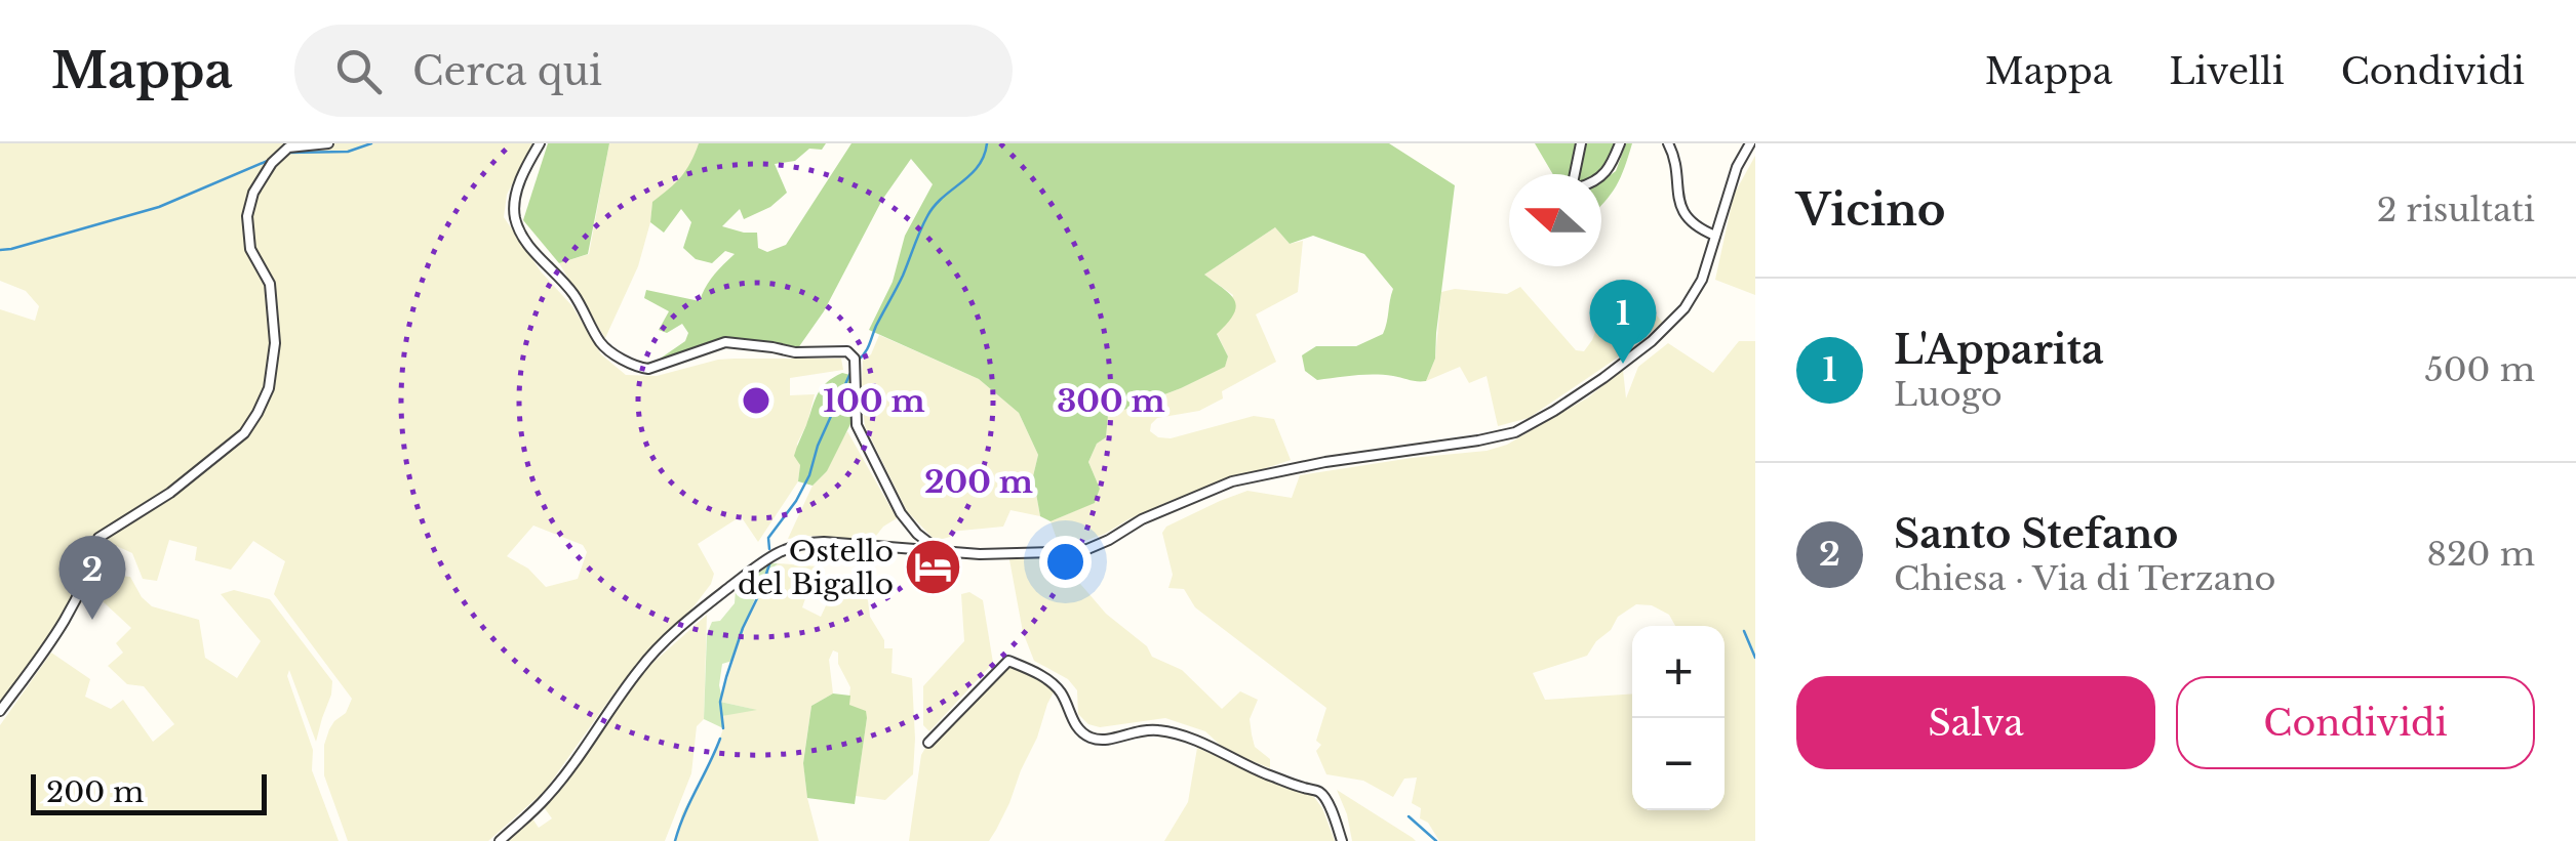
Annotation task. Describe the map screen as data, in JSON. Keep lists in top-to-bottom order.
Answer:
{
  "places": {
    "hotel": ["Ostello del Bigallo"]
  },
  "scale_bar": "200 m",
  "north": "left",
  "page": {
    "header": "Mappa",
    "search": "Cerca qui",
    "nav": ["Mappa", "Livelli", "Condividi"],
    "heading": ["Vicino", "2 risultati"],
    "list": [
      {
        "mark": "1",
        "name": "L'Apparita",
        "note": "Luogo",
        "value": "500 m"
      },
      {
        "mark": "2",
        "name": "Santo Stefano",
        "note": "Chiesa · Via di Terzano",
        "value": "820 m"
      }
    ],
    "pins": ["1", "2"],
    "map_buttons": ["+", "−"],
    "buttons": ["Salva", "Condividi"],
    "scale": "200 m"
  },
  "rings": ["100 m", "300 m", "200 m"]
}
